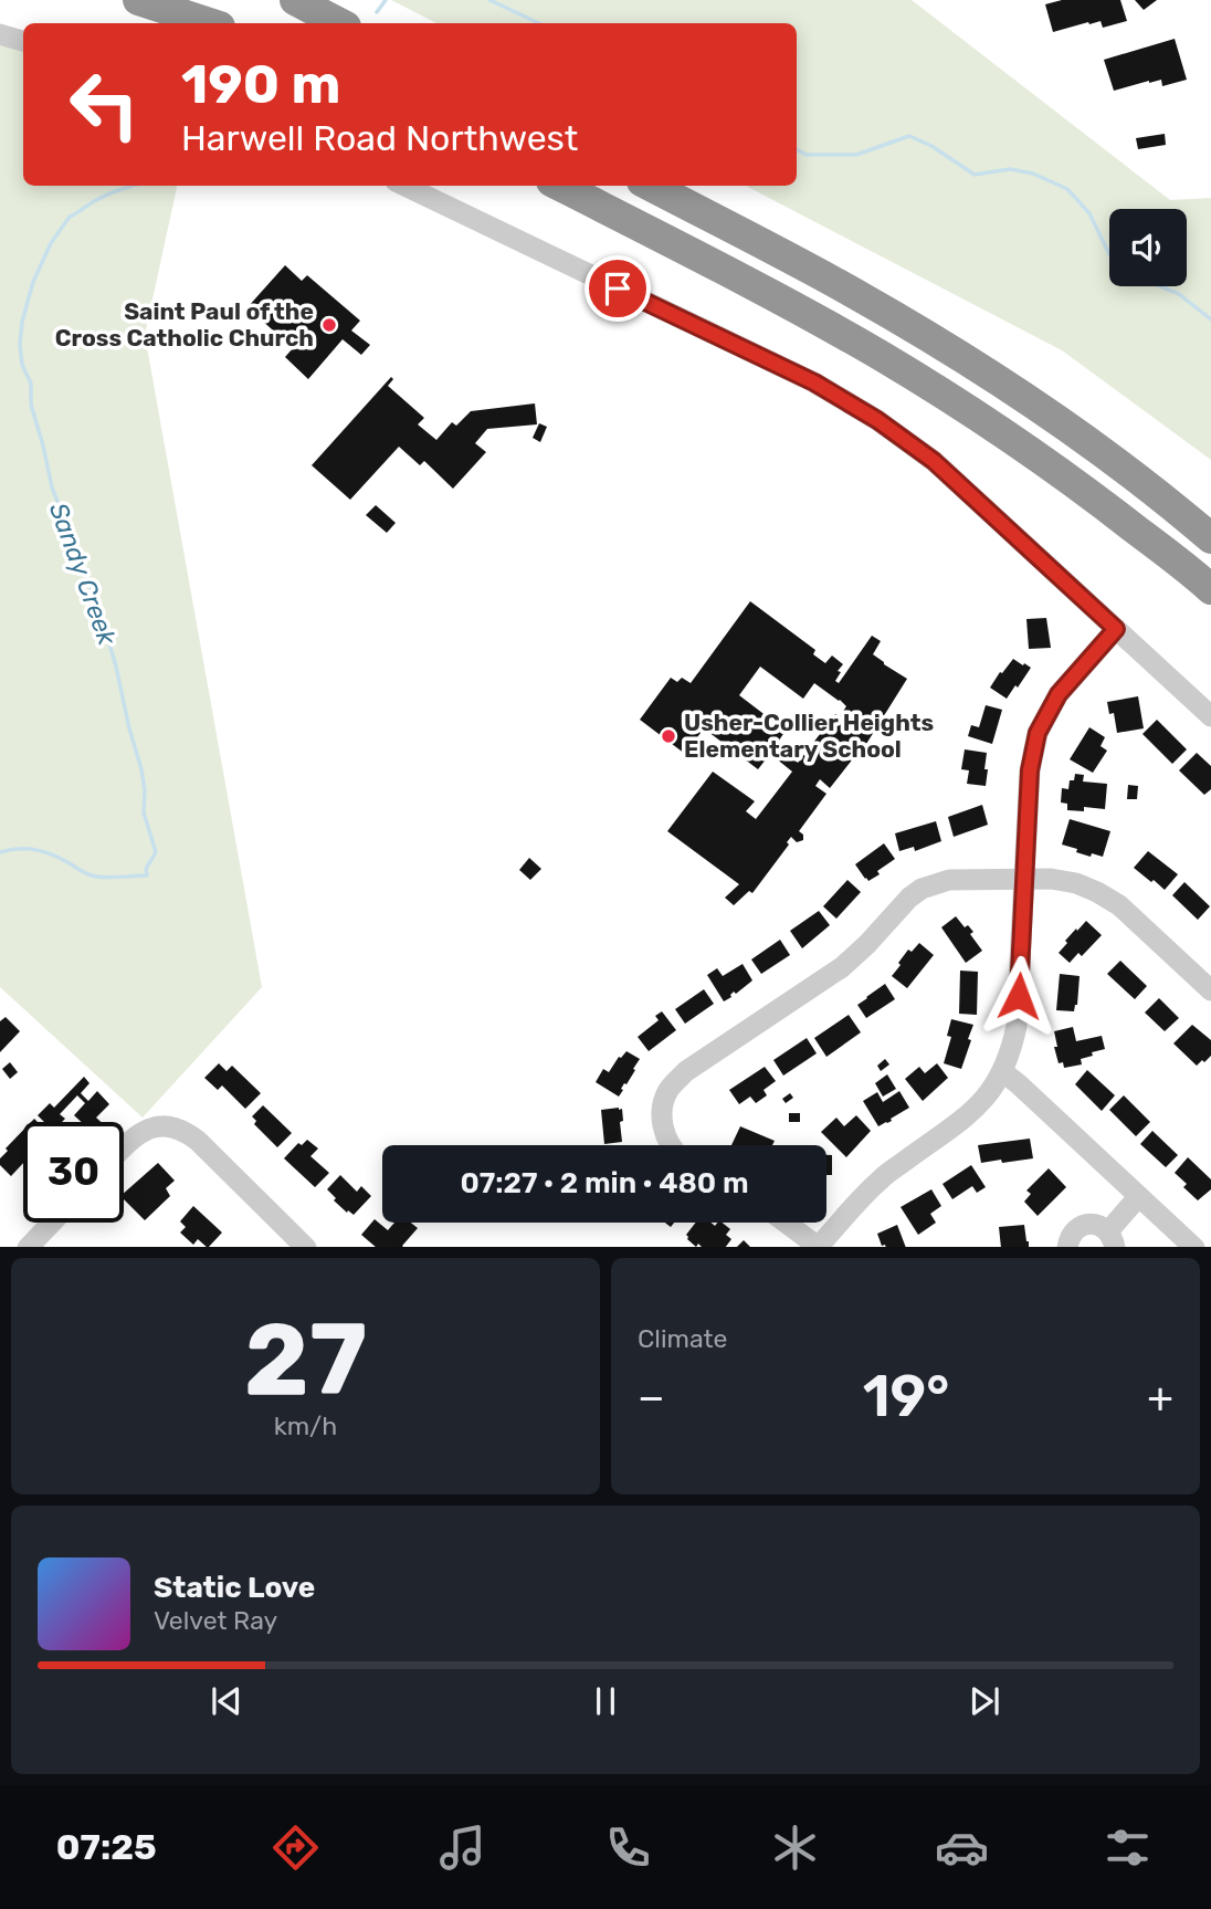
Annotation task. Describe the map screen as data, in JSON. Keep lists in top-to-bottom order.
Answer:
{
  "water": ["Sandy Creek"],
  "places": ["Saint Paul of the Cross Catholic Church", "Usher-Collier Heights Elementary School"],
  "page": {
    "turn": ["190 m", "Harwell Road Northwest"],
    "limit": "30",
    "trip": "07:27 · 2 min · 480 m",
    "tile": [
      ["27", "km/h"],
      "Climate"
    ],
    "heat": ["−", "19°", "+"],
    "song": ["Static Love", "Velvet Ray"],
    "tabs": "07:25"
  }
}
